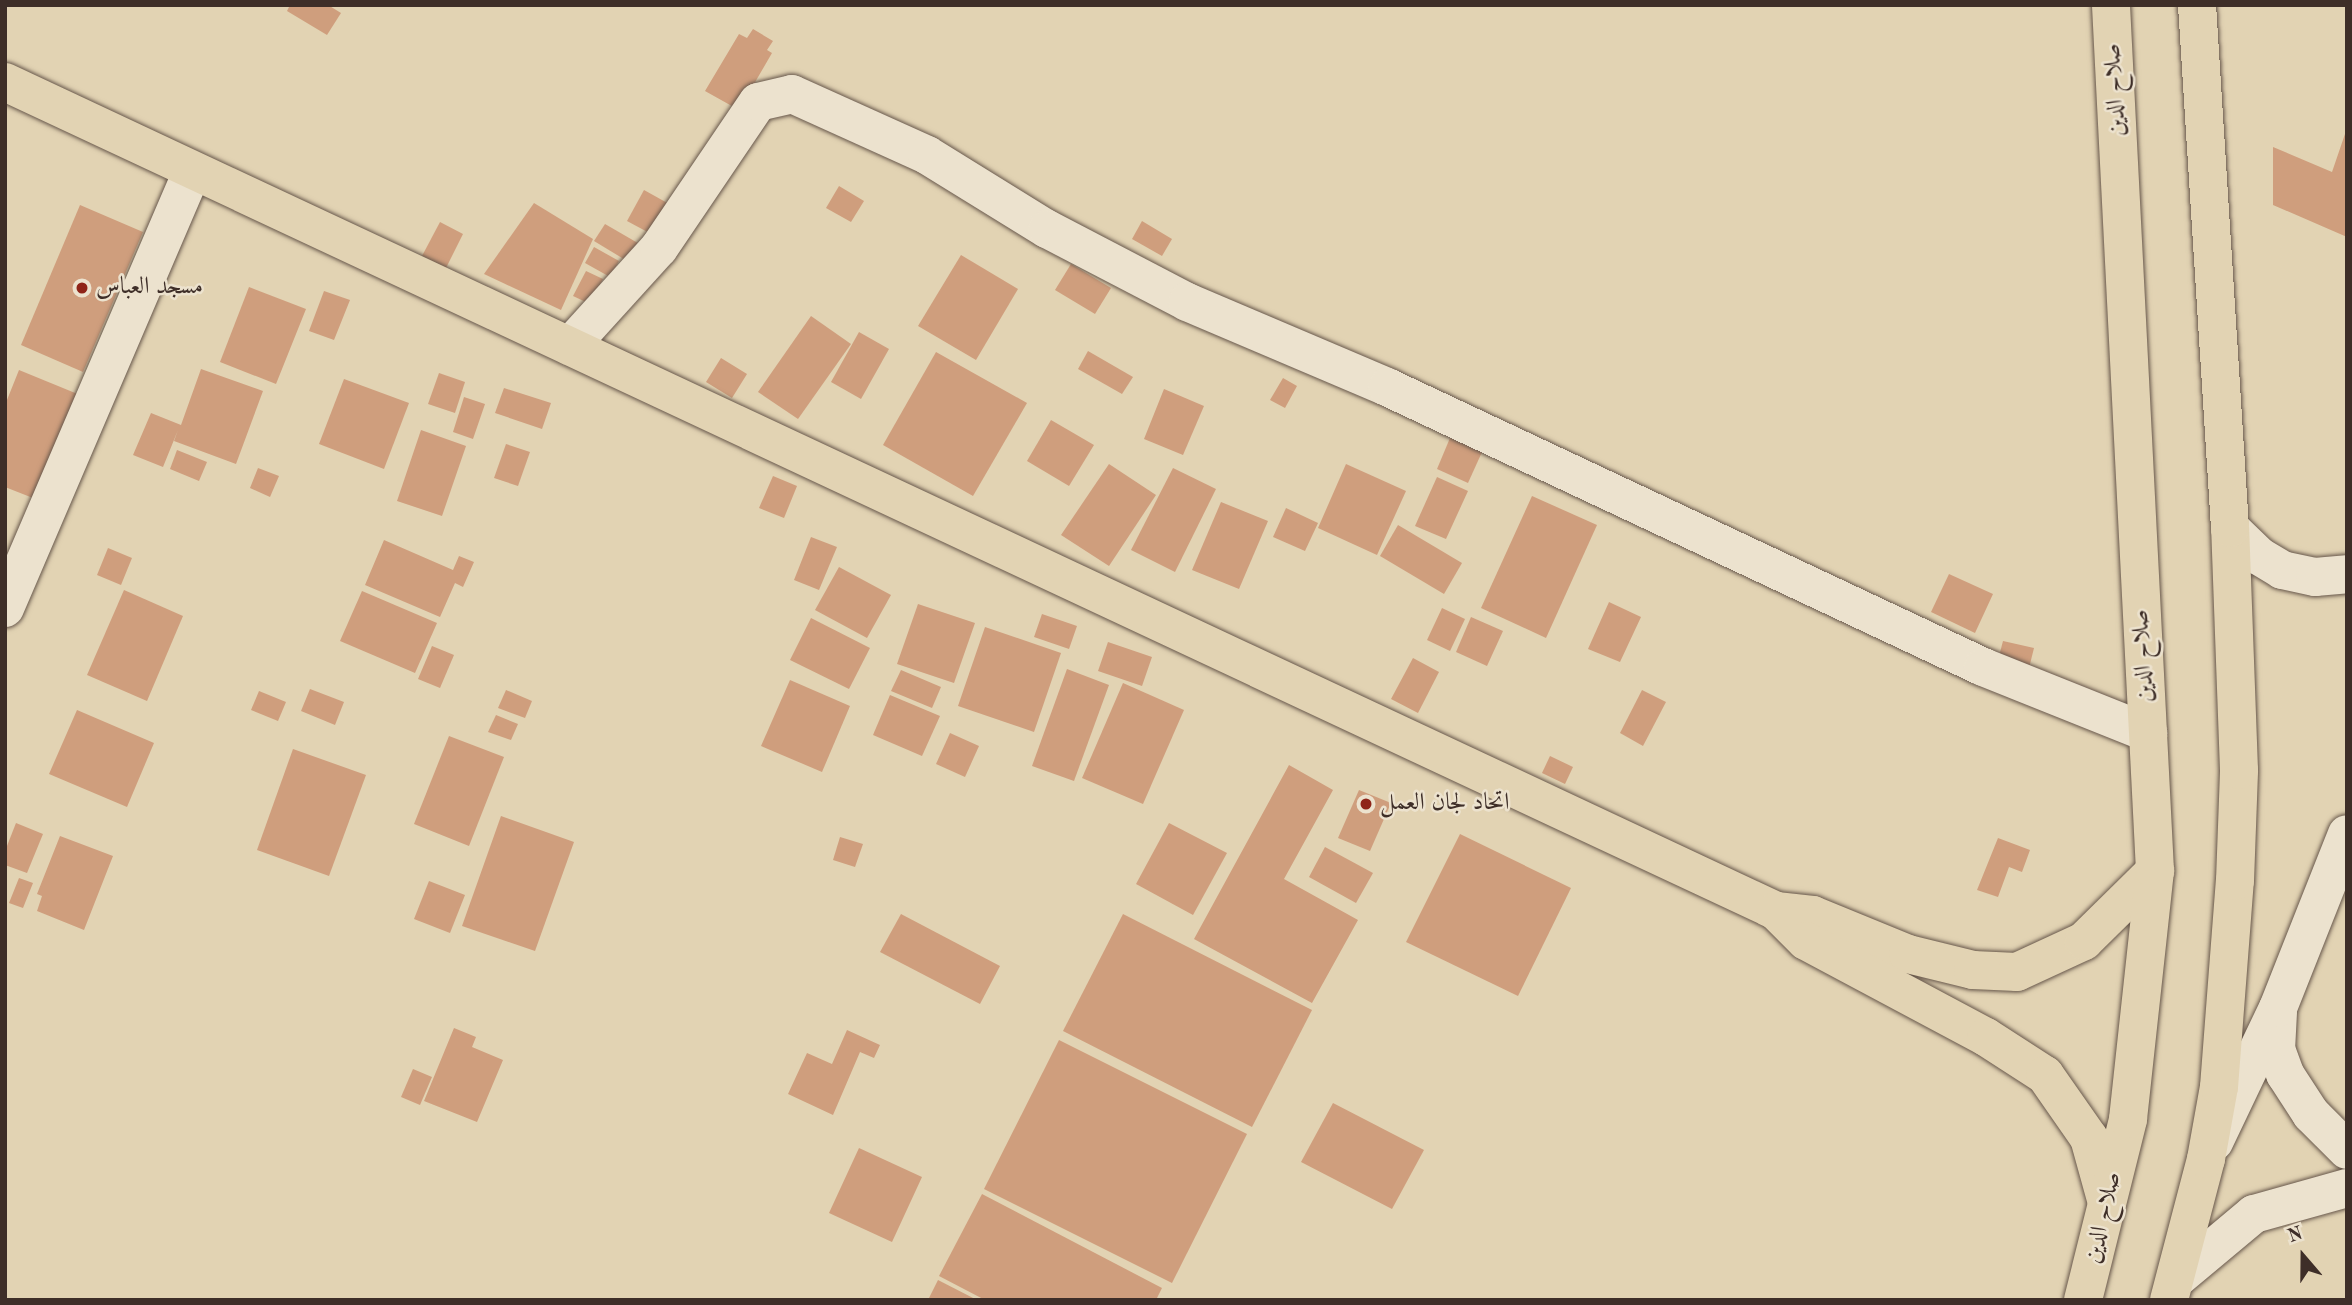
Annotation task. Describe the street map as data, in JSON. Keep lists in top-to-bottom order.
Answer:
{
  "streets": {
    "main road": ["صلاح الدين"]
  },
  "places": ["مسجد العباس", "اتحاد لجان العمل"],
  "north": "top"
}
